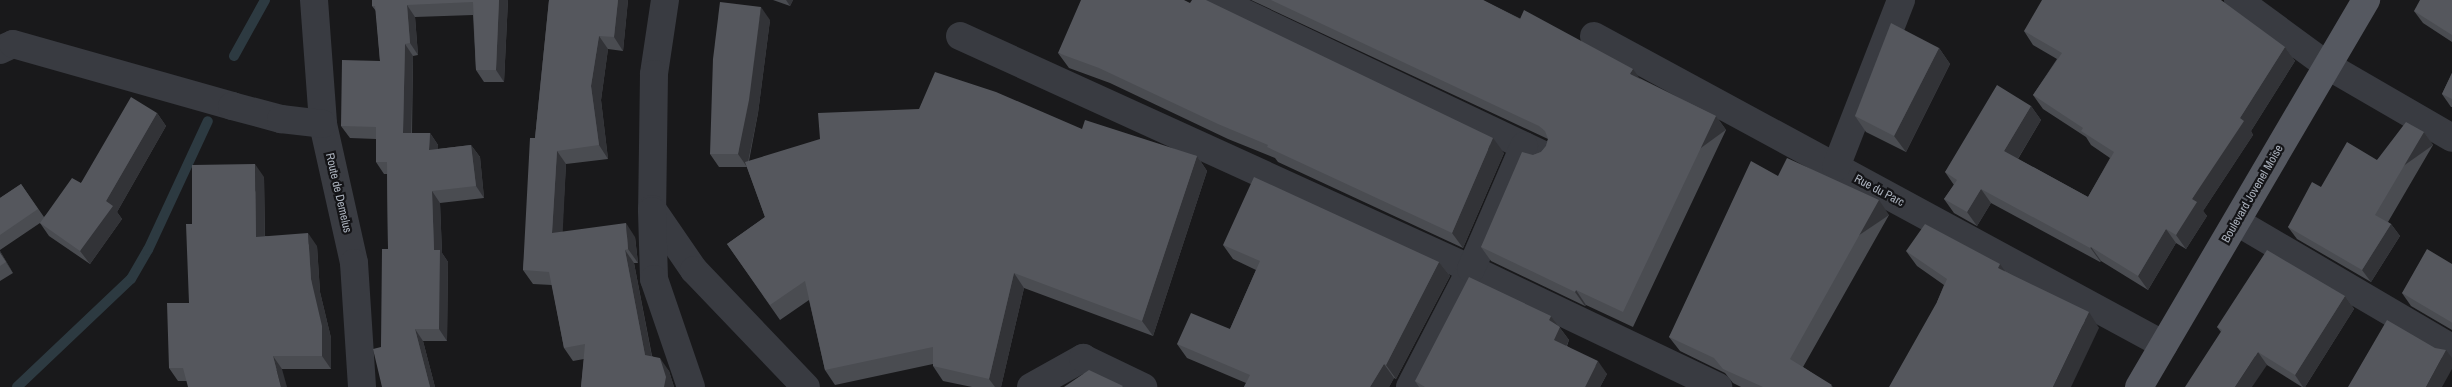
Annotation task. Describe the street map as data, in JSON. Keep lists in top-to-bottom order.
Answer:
{
  "streets": {
    "main road": ["Boulevard Jovenel Moïse"],
    "street": ["Rue du Parc", "Route de Demelus"]
  },
  "crossings": [
    ["Rue du Parc", "Boulevard Jovenel Moïse"]
  ]
}
